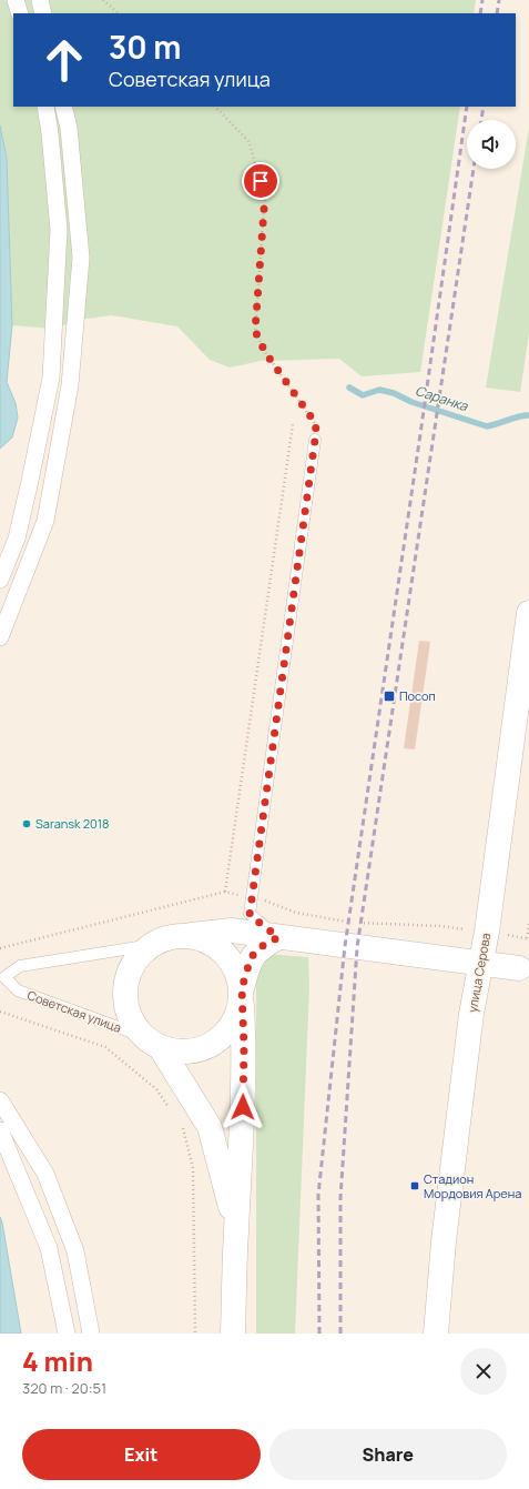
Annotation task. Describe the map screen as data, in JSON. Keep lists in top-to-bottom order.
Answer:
{
  "streets": {
    "street": ["улица Серова"],
    "lane": ["Советская улица"]
  },
  "water": ["Саранка"],
  "places": {
    "transit": ["Посоп", "Стадион Мордовия Арена"],
    "other": ["Saransk 2018"]
  },
  "page": {
    "turn": ["30 m", "Советская улица"],
    "heading": ["4 min", "320 m · 20:51"],
    "buttons": ["Exit", "Share"]
  }
}
